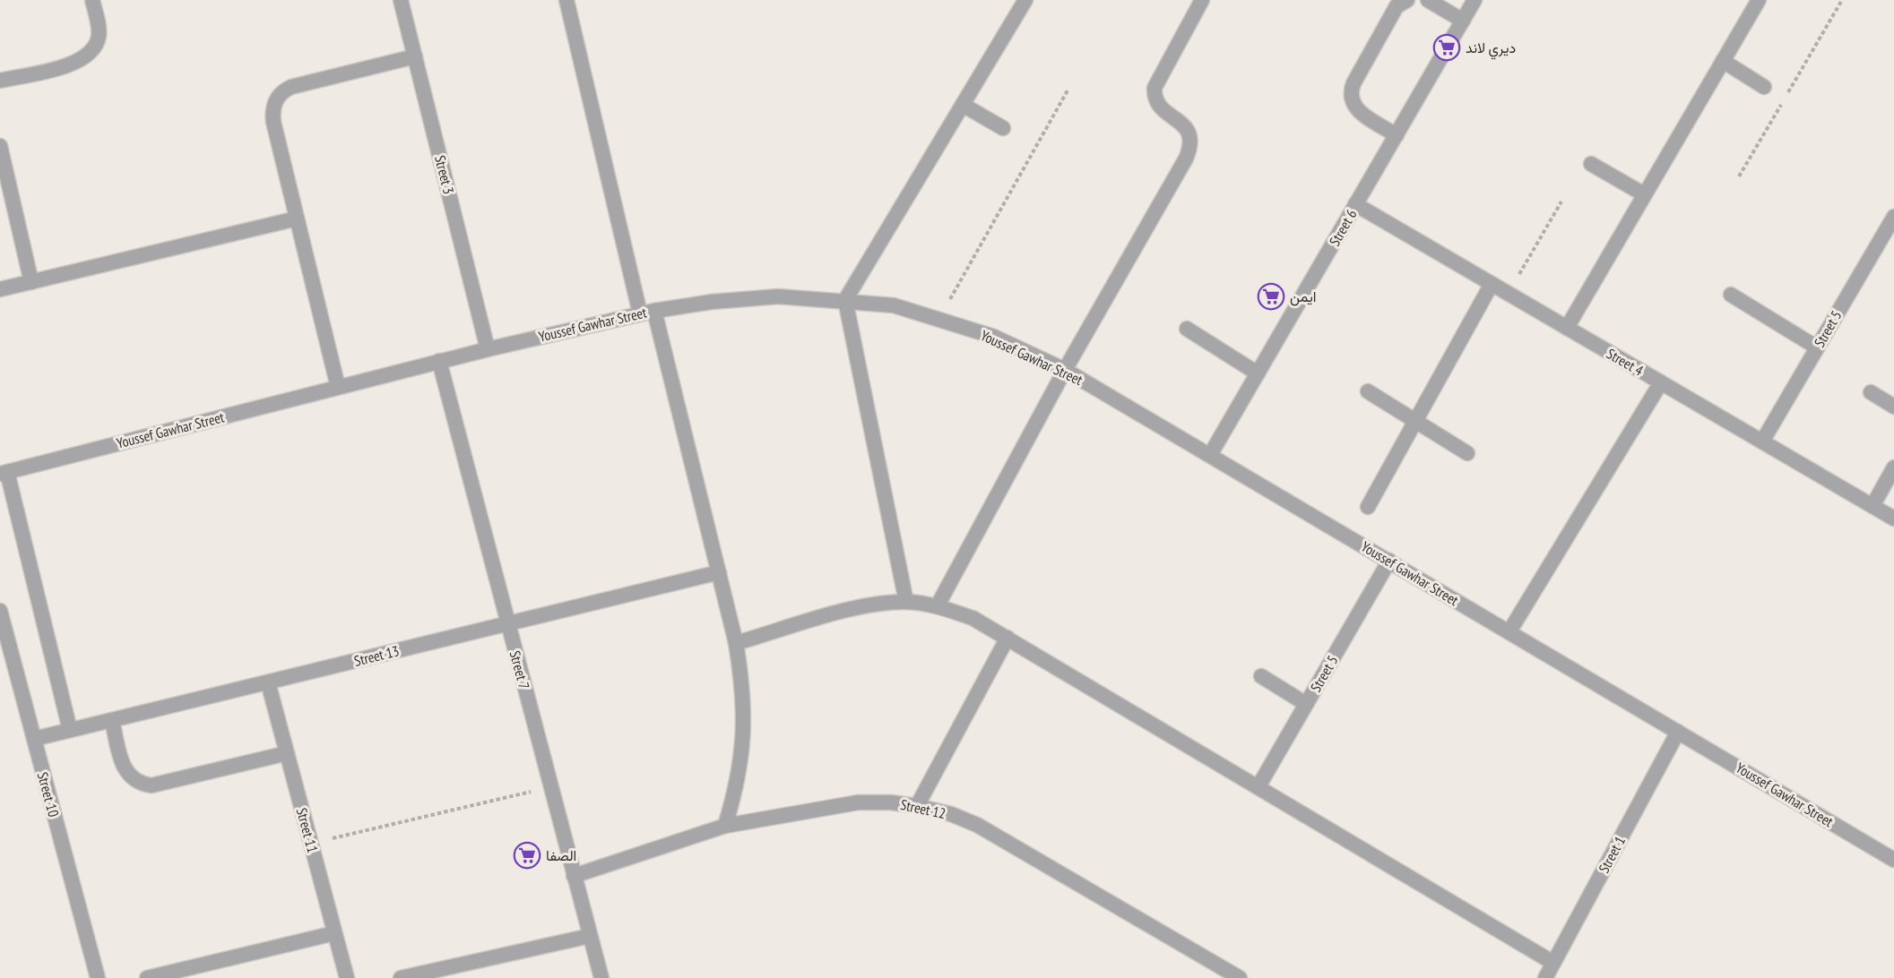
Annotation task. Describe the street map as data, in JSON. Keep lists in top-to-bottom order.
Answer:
{
  "streets": {
    "street": [
      "Street 3",
      "Street 6",
      "Youssef Gawhar Street",
      "Street 5",
      "Street 4",
      "Street 13",
      "Street 7",
      "Street 10",
      "Street 12",
      "Street 11",
      "Street 1"
    ]
  },
  "crossings": [
    ["Street 3", "Youssef Gawhar Street"],
    ["Street 6", "Youssef Gawhar Street"],
    ["Street 6", "Street 4"],
    ["Youssef Gawhar Street", "Street 5"],
    ["Youssef Gawhar Street", "Street 7"],
    ["Youssef Gawhar Street", "Street 1"],
    ["Street 5", "Street 4"],
    ["Street 13", "Street 7"],
    ["Street 13", "Street 10"],
    ["Street 13", "Street 11"],
    ["Street 7", "Street 12"]
  ],
  "places": {
    "supermarket": ["ديري لاند", "ايمن", "الصفا"]
  }
}
